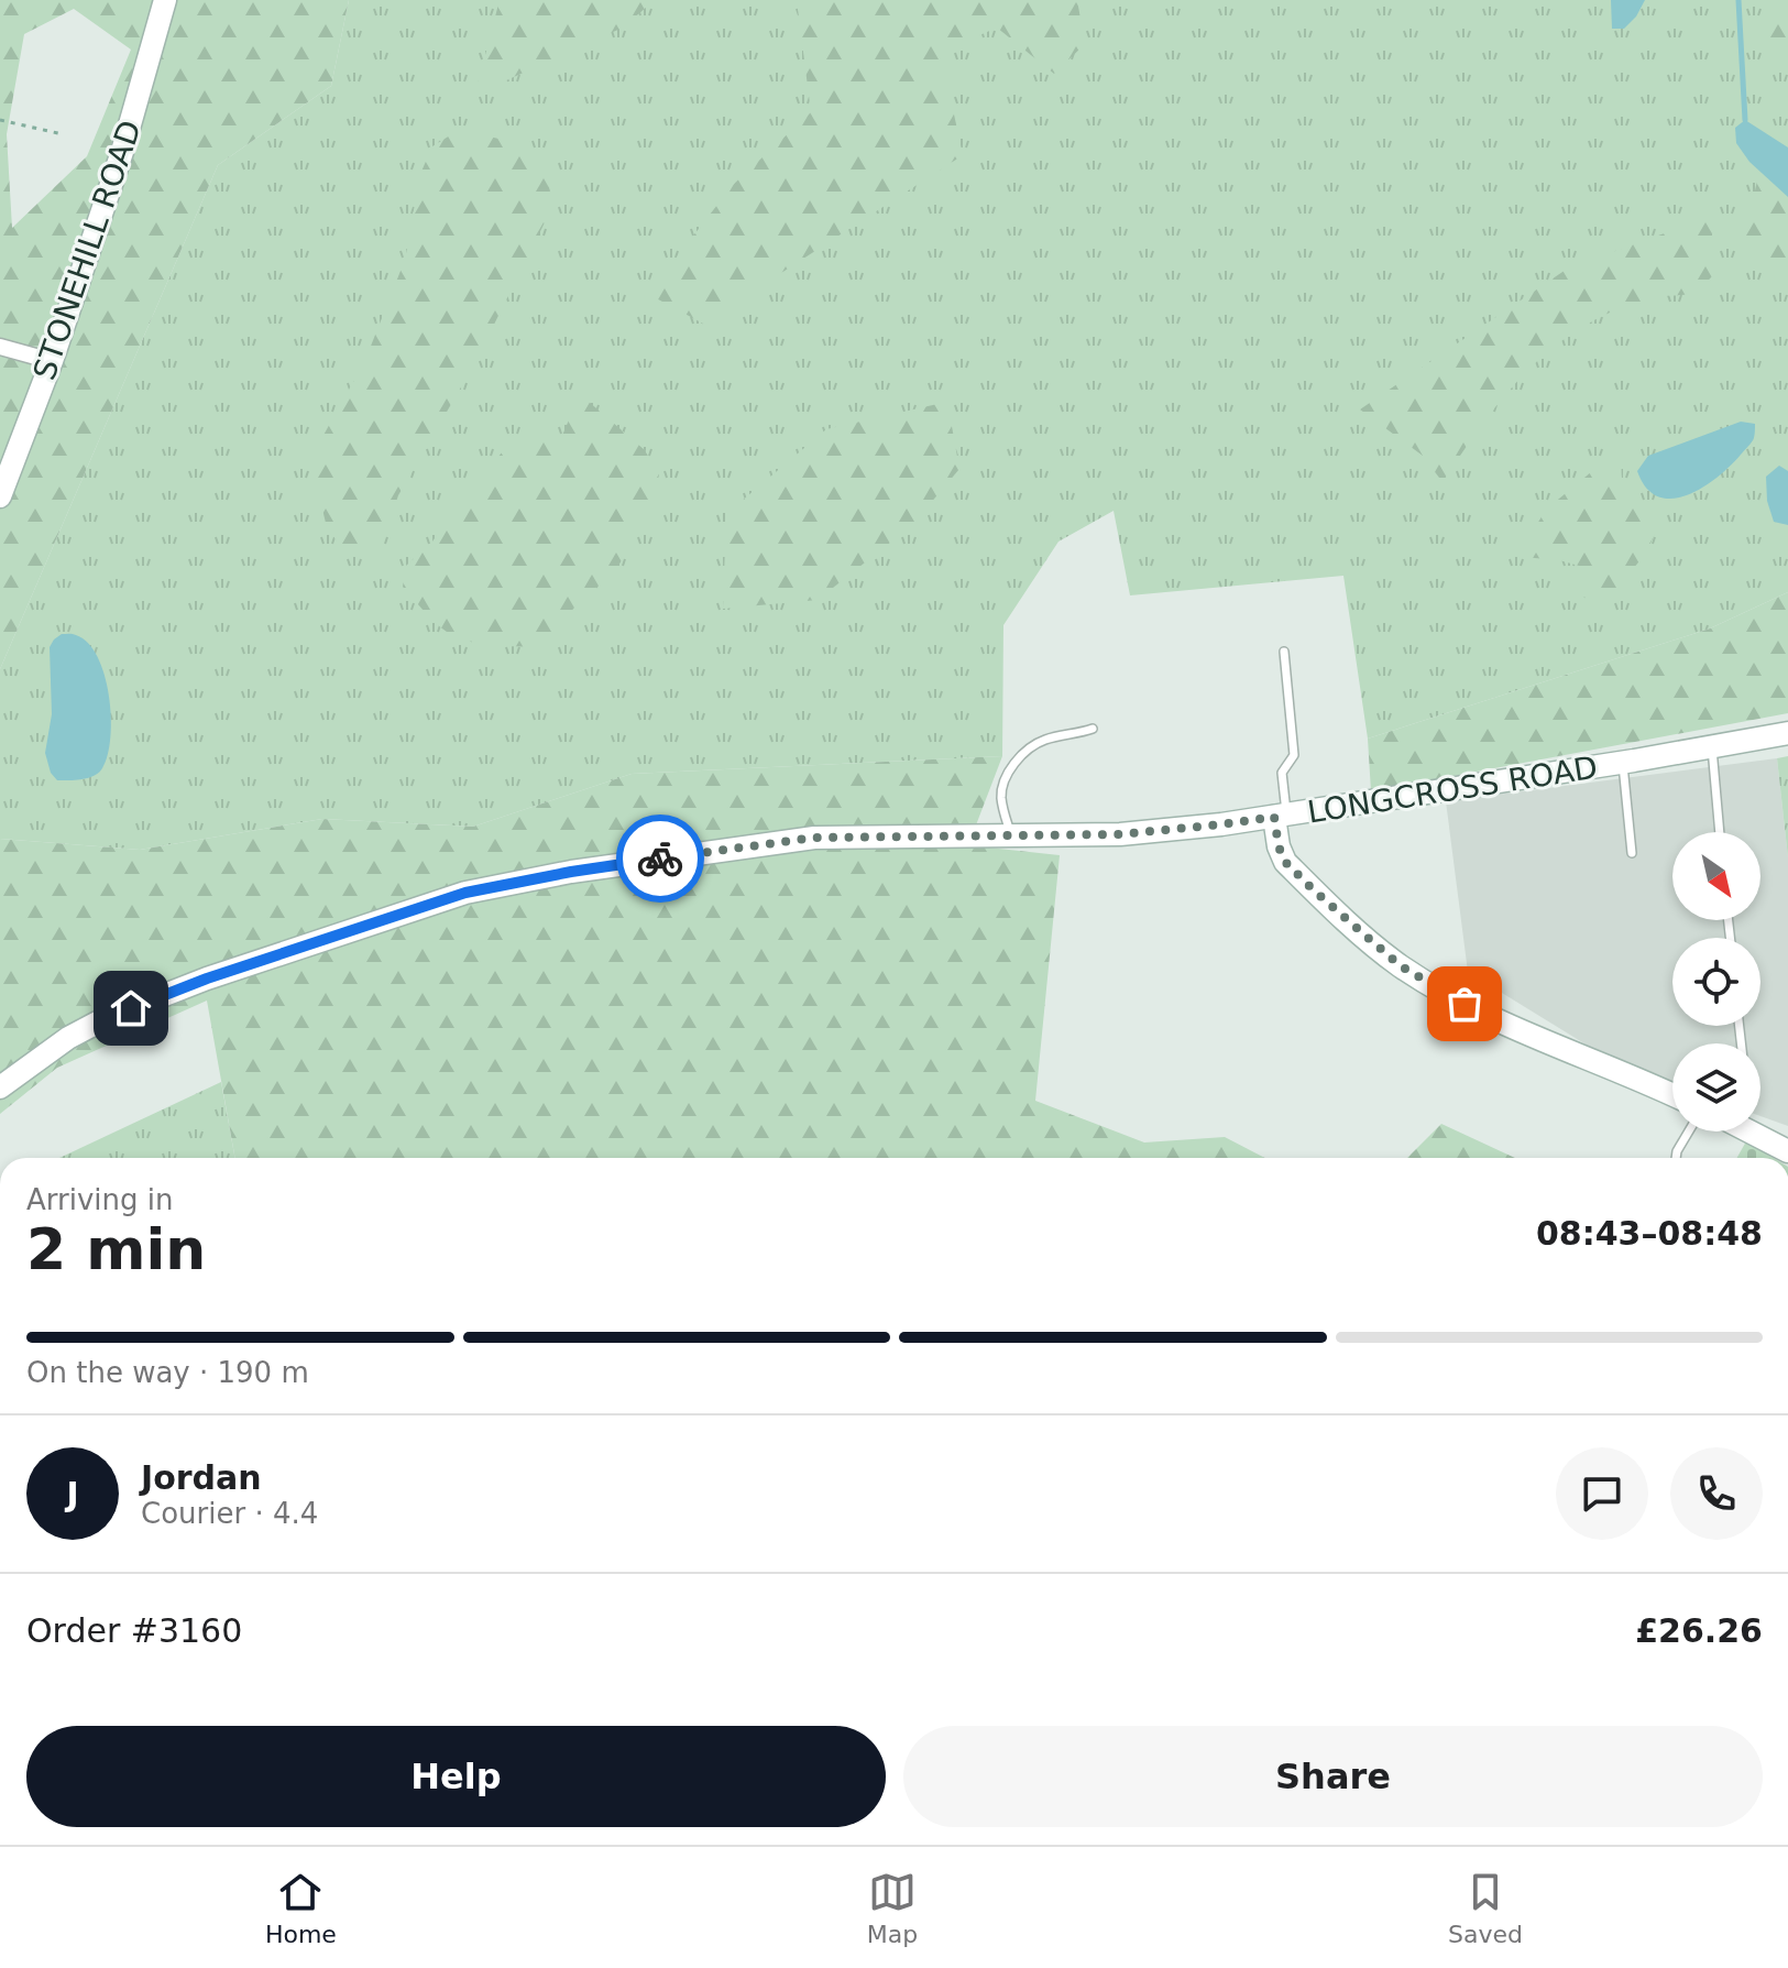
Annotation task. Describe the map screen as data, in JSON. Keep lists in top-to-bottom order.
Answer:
{
  "streets": {
    "main road": ["STONEHILL ROAD", "LONGCROSS ROAD"]
  },
  "north": "bottom right",
  "page": {
    "heading": ["2 min", "Arriving in", "08:43–08:48"],
    "panel": [
      "Jordan",
      "Courier · 4.4",
      "Order #3160",
      "£26.26"
    ],
    "bar": "On the way · 190 m",
    "round": "J",
    "buttons": ["Help", "Share"],
    "tabs": ["Home", "Map", "Saved"]
  }
}
